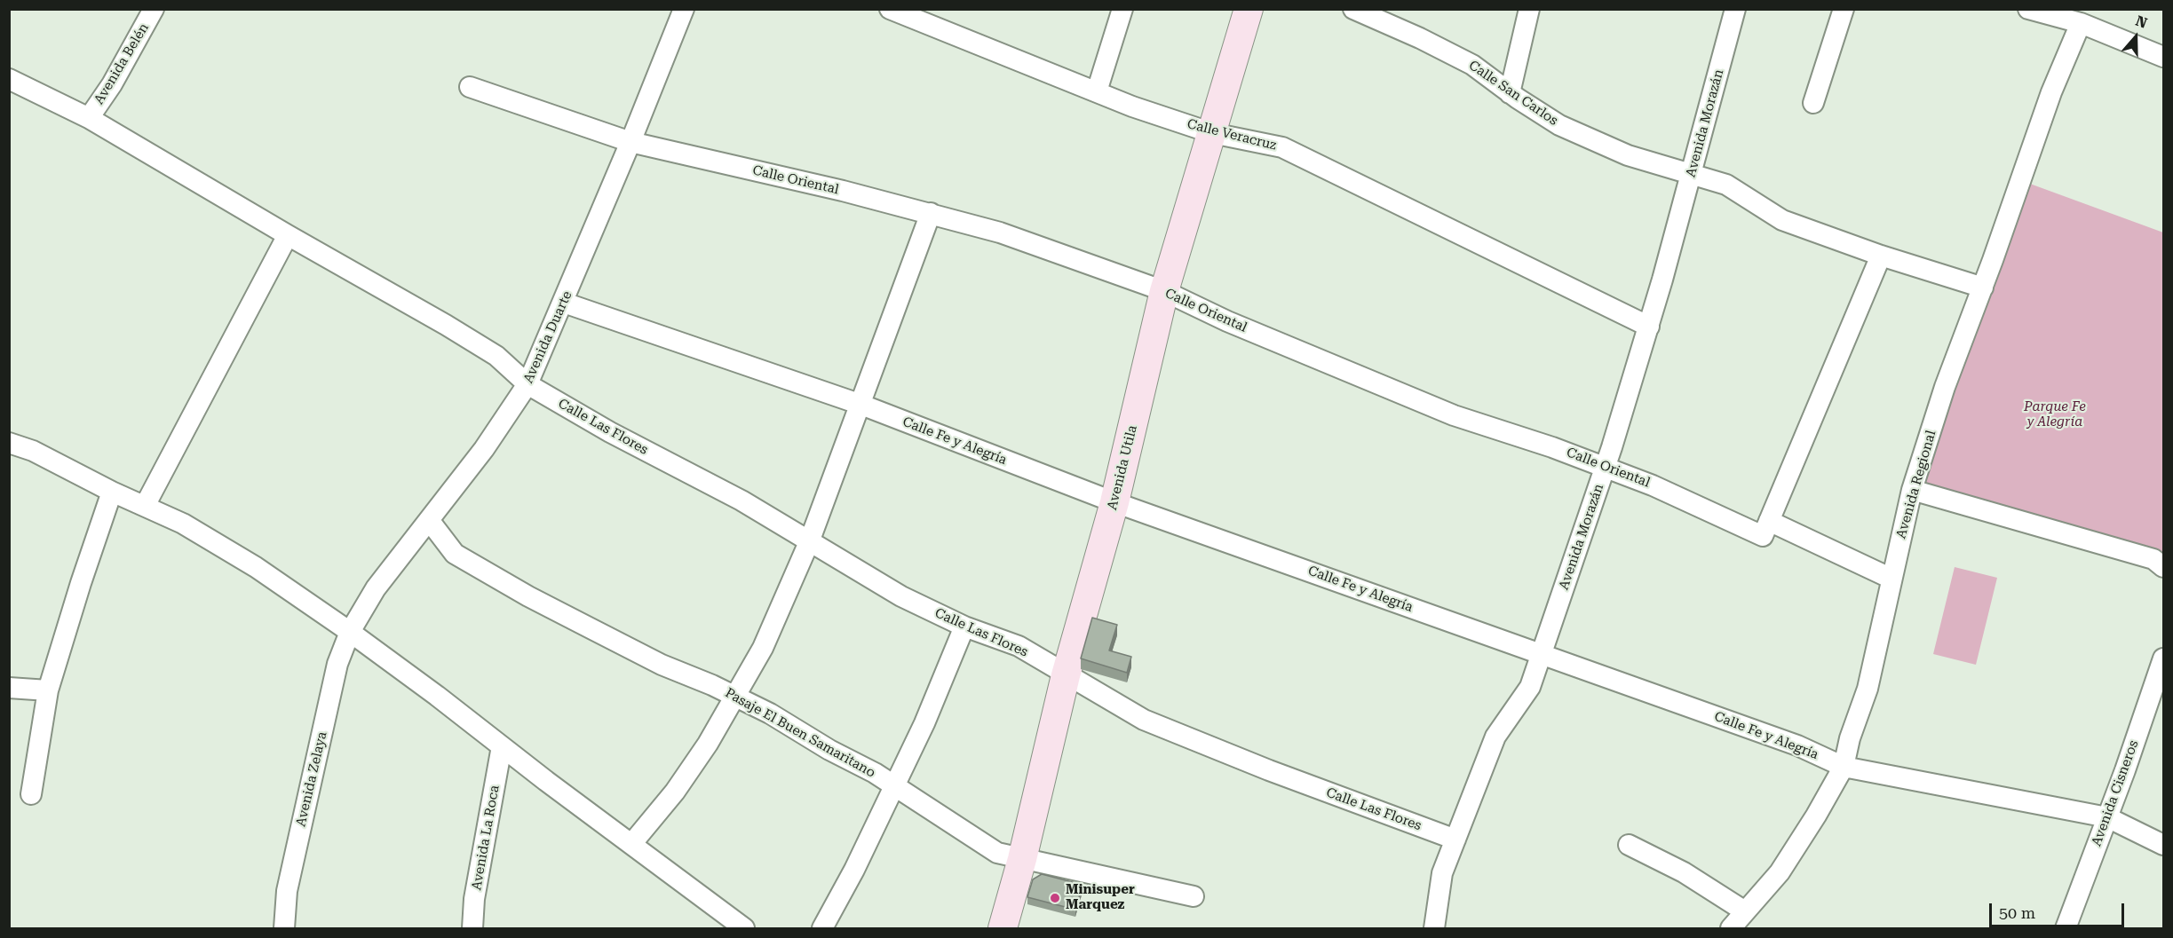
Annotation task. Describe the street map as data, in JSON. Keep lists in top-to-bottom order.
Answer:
{
  "streets": {
    "street": [
      "Avenida Belén",
      "Calle San Carlos",
      "Avenida Morazán",
      "Calle Veracruz",
      "Calle Oriental",
      "Avenida Duarte",
      "Calle Las Flores",
      "Calle Fe y Alegría",
      "Avenida Utila",
      "Avenida Regional",
      "Pasaje El Buen Samaritano",
      "Avenida Zelaya",
      "Avenida Cisneros",
      "Avenida La Roca"
    ]
  },
  "crossings": [
    ["Avenida Belén", "Calle Las Flores"],
    ["Calle San Carlos", "Avenida Morazán"],
    ["Calle San Carlos", "Avenida Regional"],
    ["Avenida Morazán", "Calle Veracruz"],
    ["Avenida Morazán", "Calle Oriental"],
    ["Avenida Morazán", "Calle Las Flores"],
    ["Avenida Morazán", "Calle Fe y Alegría"],
    ["Calle Veracruz", "Avenida Utila"],
    ["Calle Oriental", "Avenida Duarte"],
    ["Calle Oriental", "Avenida Utila"],
    ["Calle Oriental", "Avenida Regional"],
    ["Avenida Duarte", "Calle Las Flores"],
    ["Avenida Duarte", "Calle Fe y Alegría"],
    ["Avenida Duarte", "Pasaje El Buen Samaritano"],
    ["Avenida Duarte", "Avenida Zelaya"],
    ["Calle Las Flores", "Avenida Utila"],
    ["Calle Fe y Alegría", "Avenida Utila"],
    ["Calle Fe y Alegría", "Avenida Regional"],
    ["Calle Fe y Alegría", "Avenida Cisneros"],
    ["Avenida Utila", "Pasaje El Buen Samaritano"]
  ],
  "parks": ["Parque Fe y Alegría"],
  "places": ["Minisuper Marquez"],
  "scale_bar": "50 m",
  "north": "top"
}
